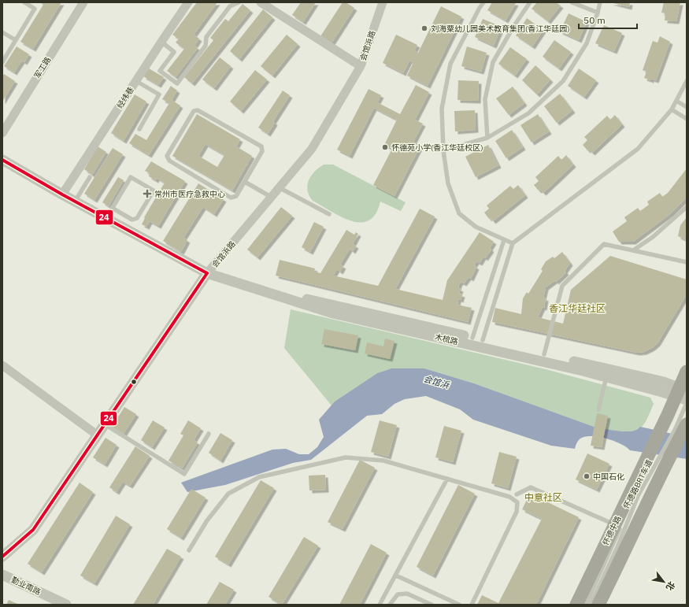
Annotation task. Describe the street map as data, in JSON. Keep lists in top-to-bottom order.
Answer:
{
  "streets": {
    "main road": ["怀德中路"],
    "street": [
      "会馆浜路",
      "军工路",
      "经纬巷",
      "木梳路",
      "勤业南路"
    ],
    "lane": ["怀德路BRT车道"]
  },
  "crossings": [
    ["会馆浜路", "木梳路"],
    ["经纬巷", "木梳路"],
    ["怀德路BRT车道", "怀德中路"]
  ],
  "districts": ["香江华廷社区", "中意社区"],
  "water": ["会馆浜"],
  "places": {
    "other": ["刘海粟幼儿园美术教育集团(香江华廷园)", "怀德苑小学(香江华廷校区)", "中国石化"],
    "health": ["常州市医疗急救中心"]
  },
  "lines": ["transit line 24"],
  "scale_bar": "50 m",
  "north": "bottom right"
}
